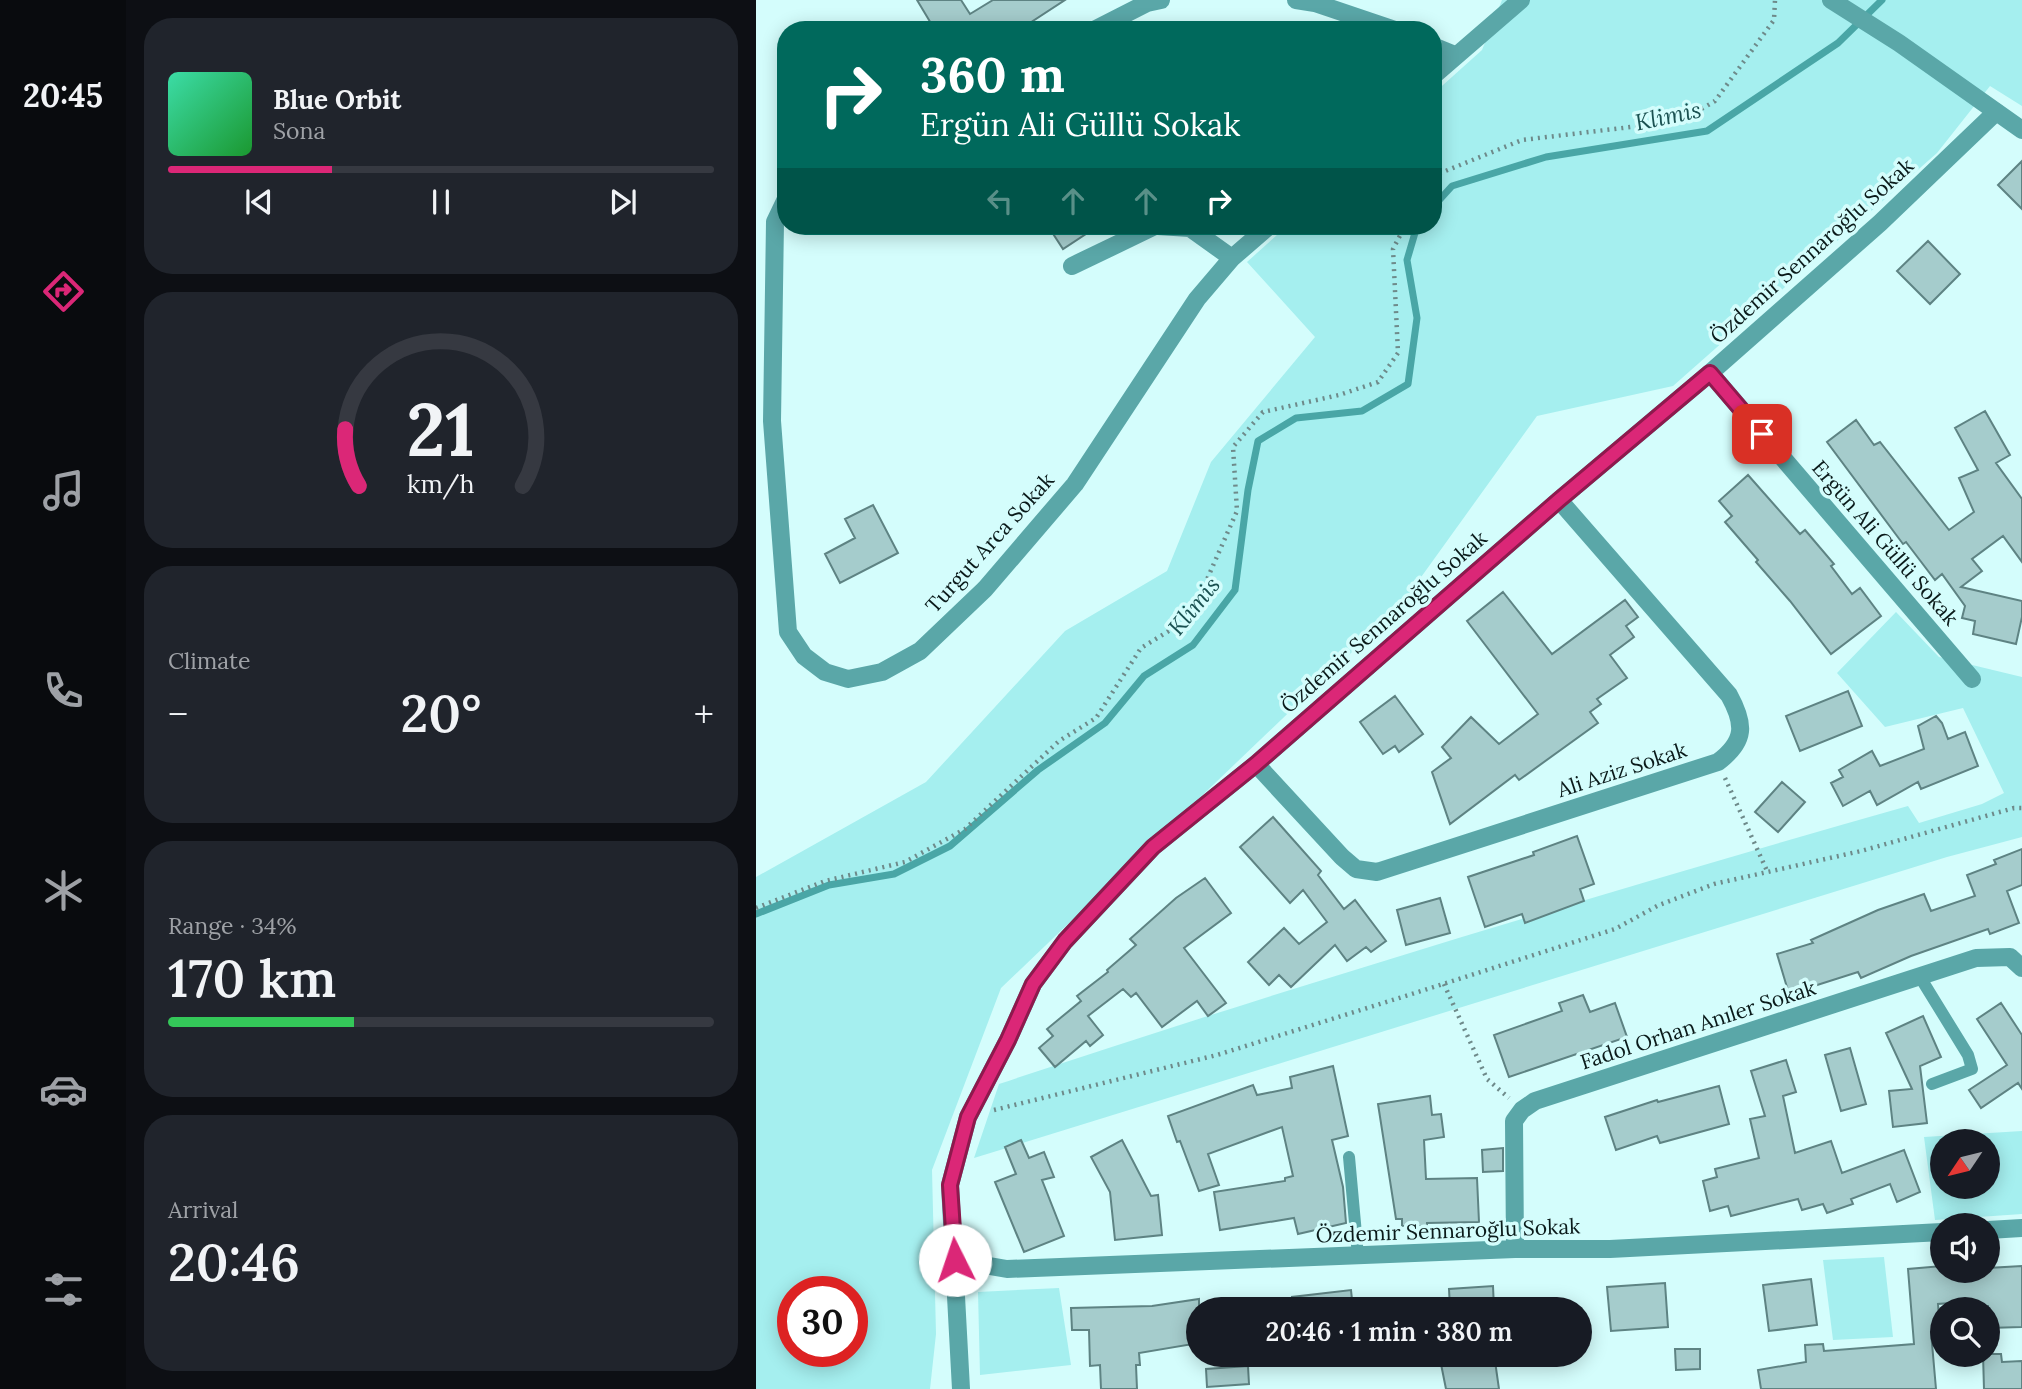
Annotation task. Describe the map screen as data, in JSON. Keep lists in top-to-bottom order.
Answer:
{
  "streets": {
    "street": [
      "Özdemir Sennaroğlu Sokak",
      "Turgut Arca Sokak",
      "Ergün Ali Güllü Sokak",
      "Ali Aziz Sokak",
      "Fadol Orhan Anıler Sokak"
    ]
  },
  "crossings": [
    ["Özdemir Sennaroğlu Sokak", "Ergün Ali Güllü Sokak"],
    ["Özdemir Sennaroğlu Sokak", "Ali Aziz Sokak"]
  ],
  "water": ["Klimis"],
  "north": "bottom left",
  "page": {
    "tabs": "20:45",
    "turn": ["360 m", "Ergün Ali Güllü Sokak"],
    "song": ["Blue Orbit", "Sona"],
    "tile": [
      "Climate",
      ["Range · 34%", "170 km"],
      ["Arrival", "20:46"]
    ],
    "heat": ["−", "20°", "+"],
    "limit": "30",
    "trip": "20:46 · 1 min · 380 m",
    "gauge": ["21", "km/h"]
  }
}
